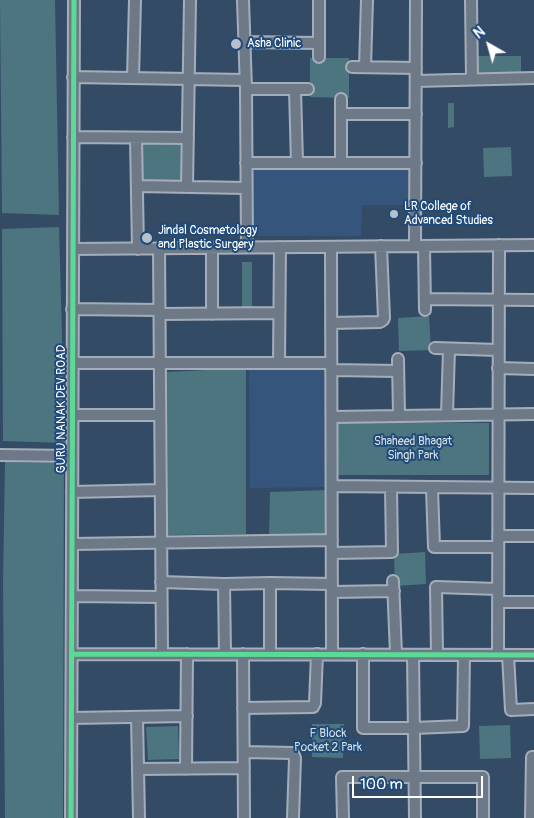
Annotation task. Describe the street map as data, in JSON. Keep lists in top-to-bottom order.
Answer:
{
  "streets": {
    "street": ["GURU NANAK DEV ROAD"]
  },
  "parks": ["Shaheed Bhagat Singh Park", "F Block Pocket 2 Park"],
  "places": ["Asha Clinic", "LR College of Advanced Studies", "Jindal Cosmetology and Plastic Surgery"],
  "scale_bar": "100 m",
  "north": "top left"
}
